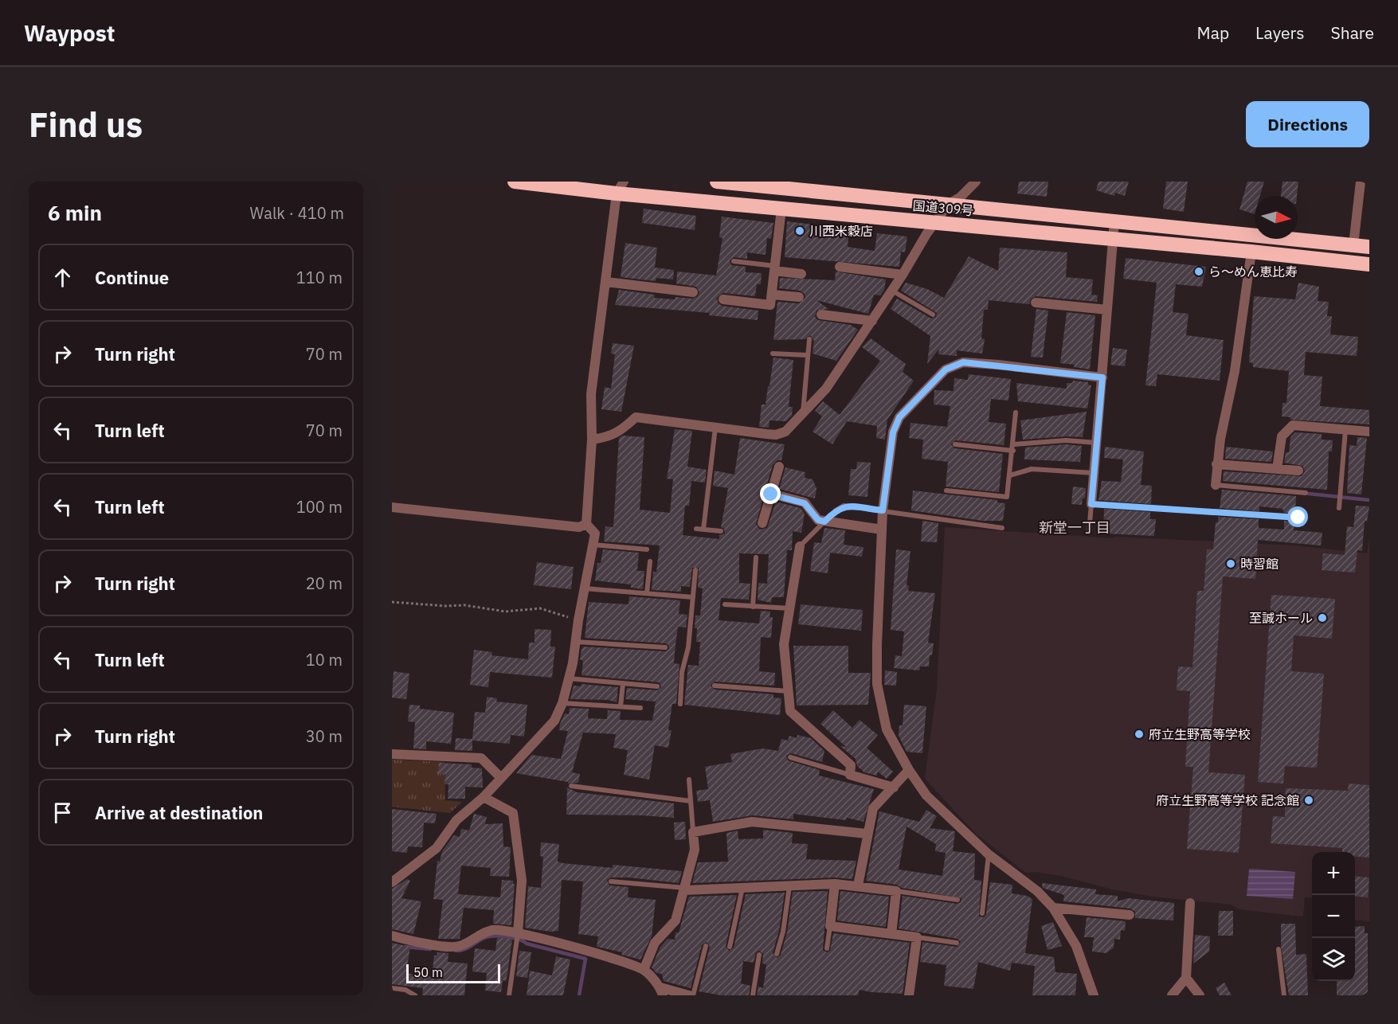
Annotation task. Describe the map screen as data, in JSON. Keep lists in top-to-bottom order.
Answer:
{
  "streets": {
    "highway": ["国道309号"]
  },
  "districts": ["新堂一丁目"],
  "places": [
    "川西米穀店",
    "ら～めん恵比寿",
    "時習館",
    "至誠ホール",
    "府立生野高等学校",
    "府立生野高等学校 記念館"
  ],
  "scale_bar": "50 m",
  "north": "right",
  "page": {
    "header": "Waypost",
    "nav": ["Map", "Layers", "Share"],
    "buttons": "Directions",
    "title": "Find us",
    "heading": ["6 min", "Walk · 410 m"],
    "list": [
      ["Continue", "110 m"],
      ["Turn right", "70 m"],
      ["Turn left", "70 m"],
      ["Turn left", "100 m"],
      ["Turn right", "20 m"],
      ["Turn left", "10 m"],
      ["Turn right", "30 m"],
      "Arrive at destination"
    ],
    "map_buttons": ["+", "−"],
    "scale": "50 m"
  }
}
